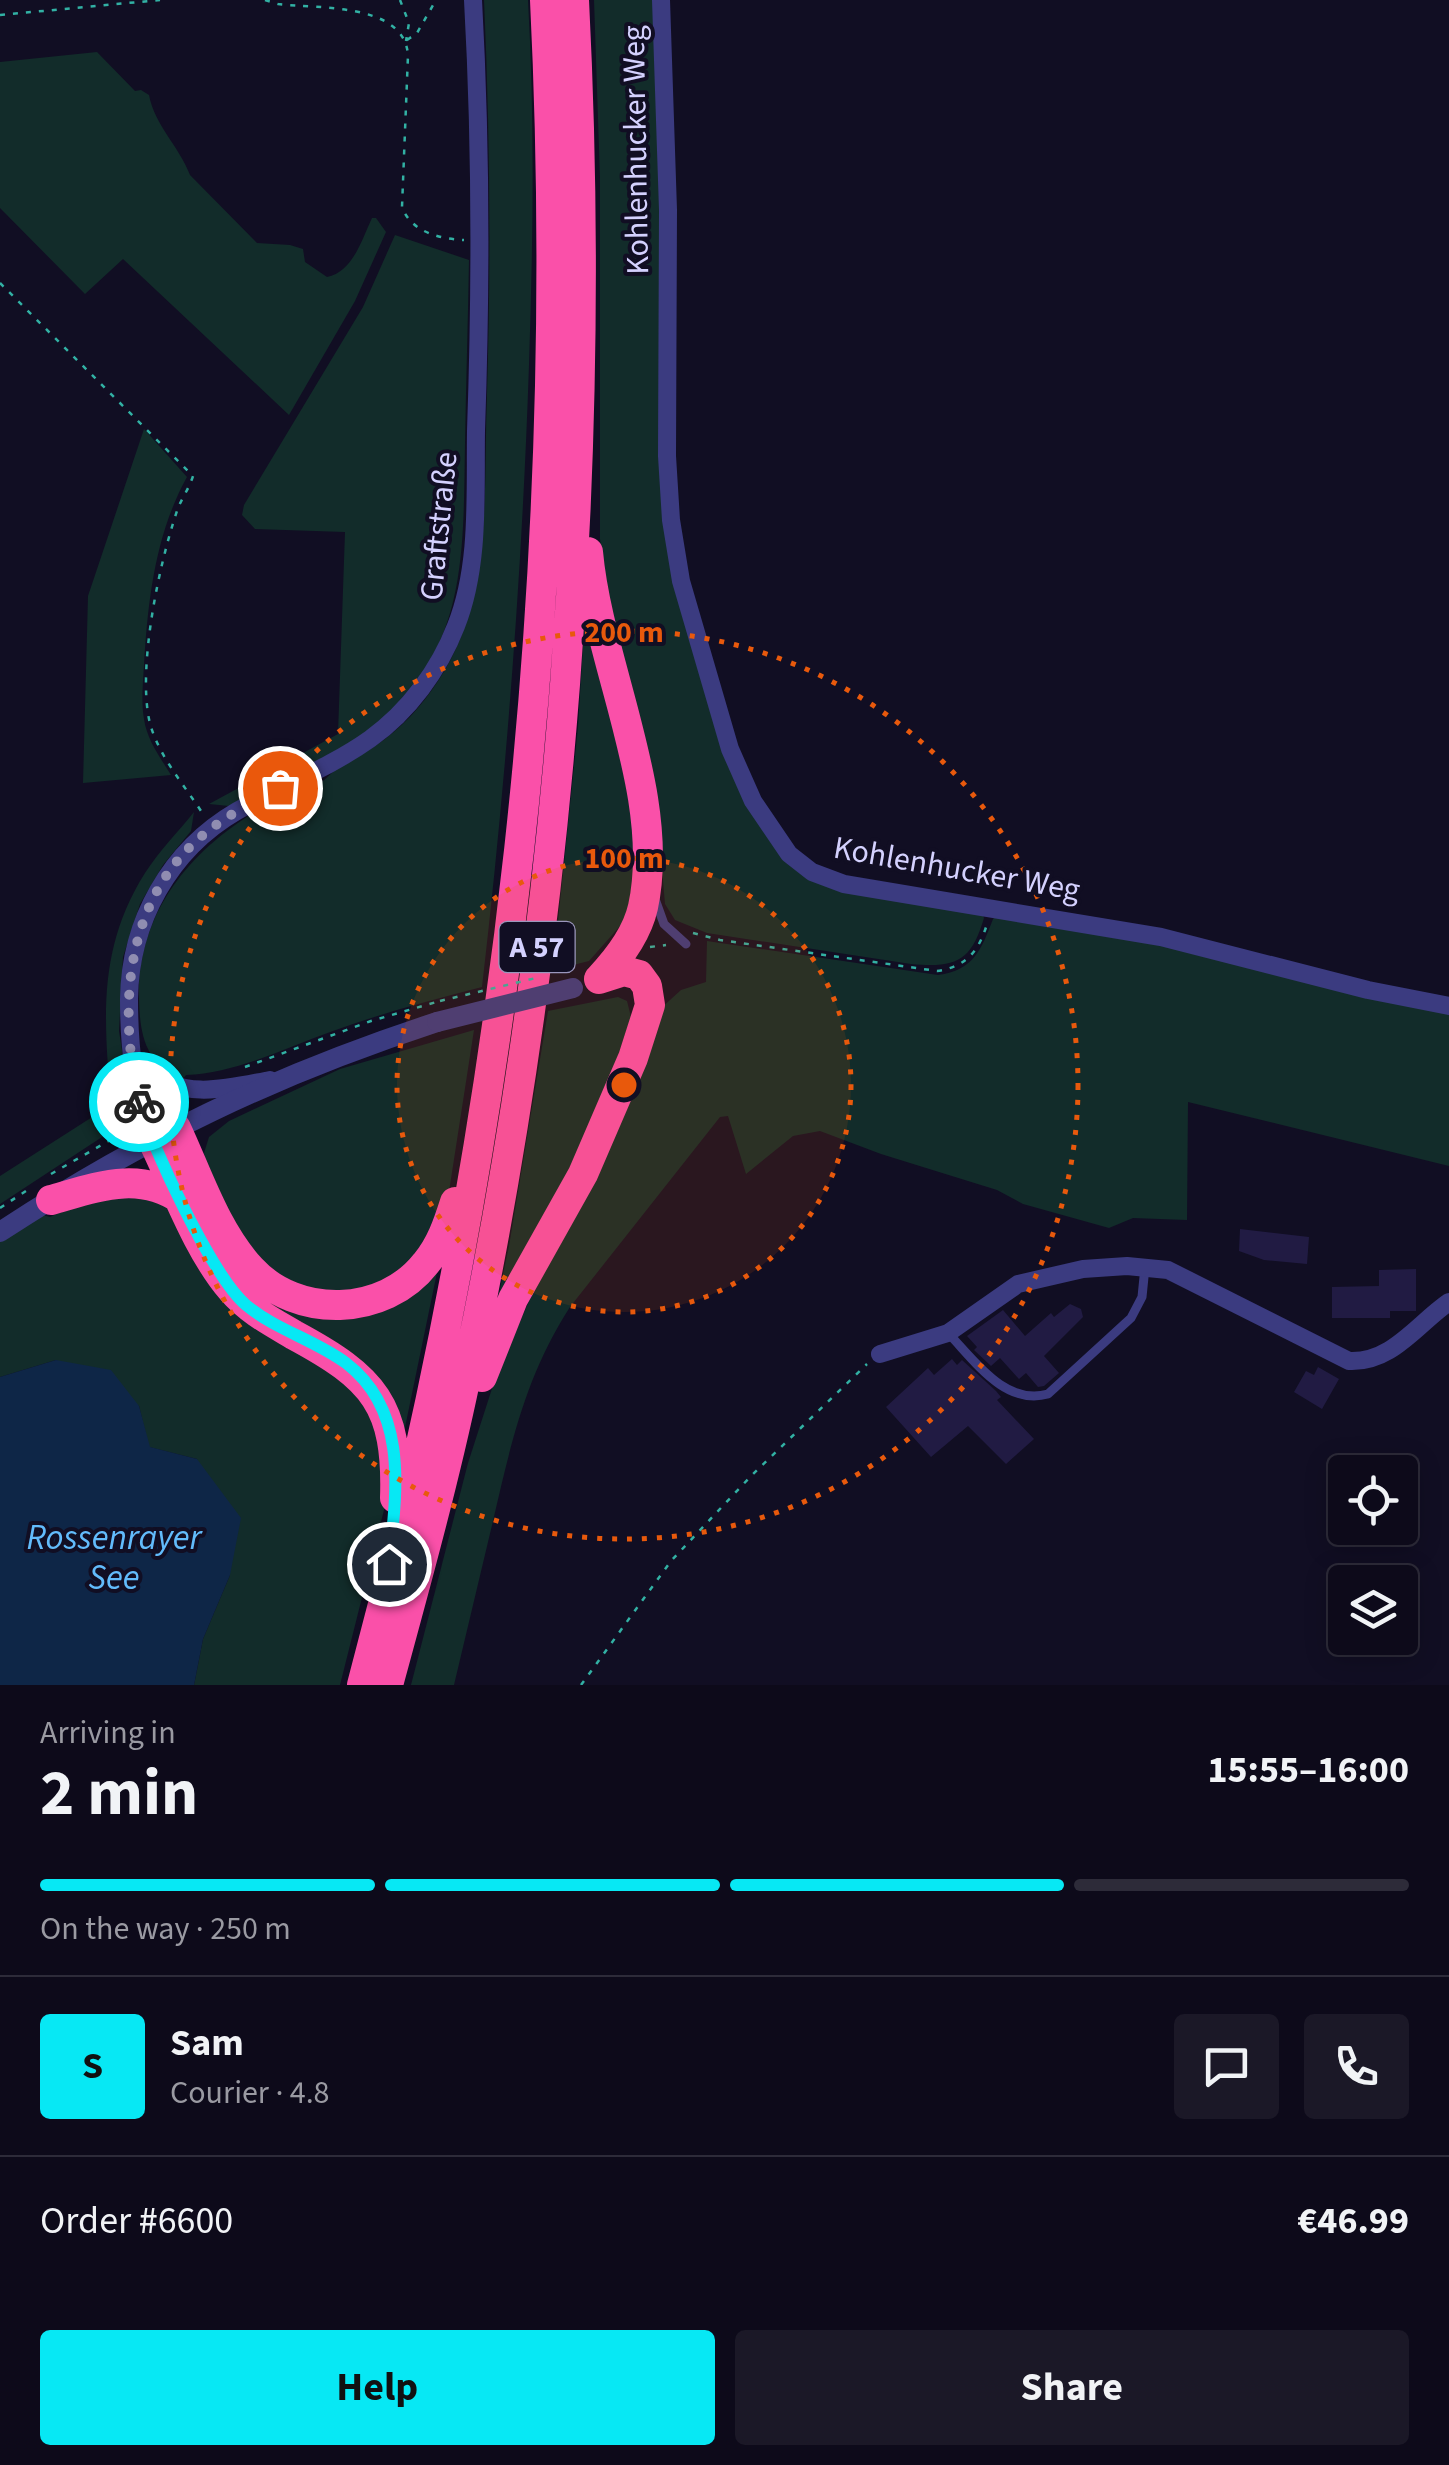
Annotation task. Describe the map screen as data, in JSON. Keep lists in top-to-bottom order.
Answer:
{
  "streets": {
    "highway": ["A 57"],
    "street": ["Kohlenhucker Weg", "Graftstraße"]
  },
  "water": ["Rossenrayer See"],
  "page": {
    "heading": ["2 min", "Arriving in", "15:55–16:00"],
    "panel": [
      "Sam",
      "Courier · 4.8",
      "Order #6600",
      "€46.99"
    ],
    "bar": "On the way · 250 m",
    "round": "S",
    "buttons": ["Help", "Share"]
  },
  "rings": ["200 m", "100 m"]
}
